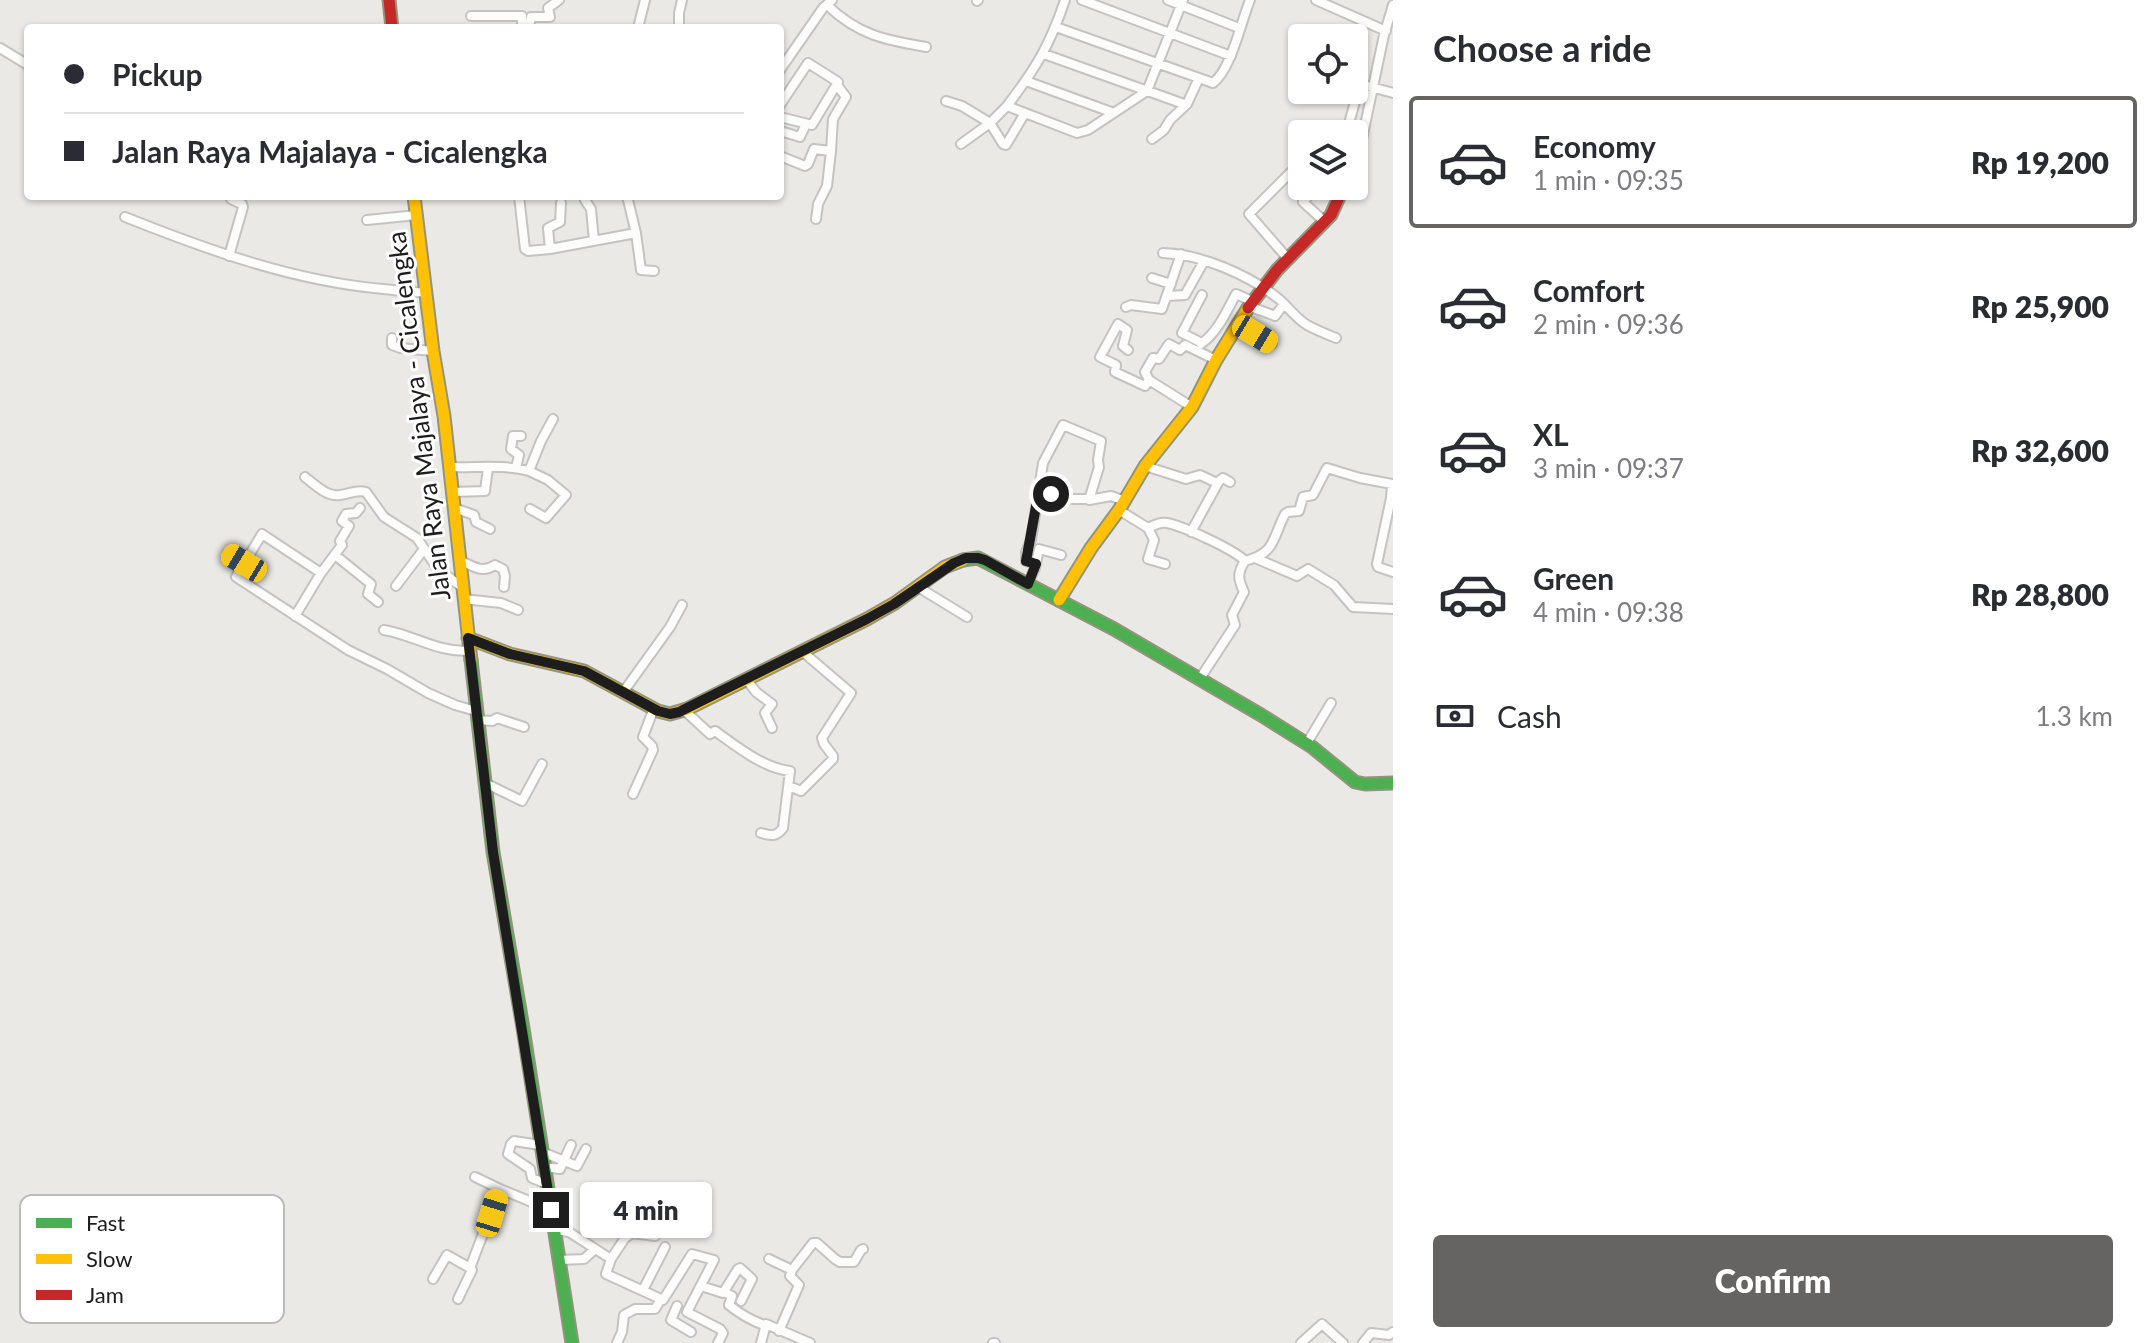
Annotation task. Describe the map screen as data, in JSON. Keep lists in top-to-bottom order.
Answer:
{
  "streets": {
    "street": ["Jalan Raya Majalaya - Cicalengka"]
  },
  "legend": ["Fast", "Slow", "Jam"],
  "page": {
    "heading": "Choose a ride",
    "banner": ["Pickup", "Jalan Raya Majalaya - Cicalengka"],
    "list": [
      {
        "name": "Economy",
        "note": "1 min · 09:35",
        "value": "Rp 19,200"
      },
      {
        "name": "Comfort",
        "note": "2 min · 09:36",
        "value": "Rp 25,900"
      },
      {
        "name": "XL",
        "note": "3 min · 09:37",
        "value": "Rp 32,600"
      },
      {
        "name": "Green",
        "note": "4 min · 09:38",
        "value": "Rp 28,800"
      }
    ],
    "pay": ["Cash", "1.3 km"],
    "bubble": "4 min",
    "buttons": "Confirm"
  }
}
